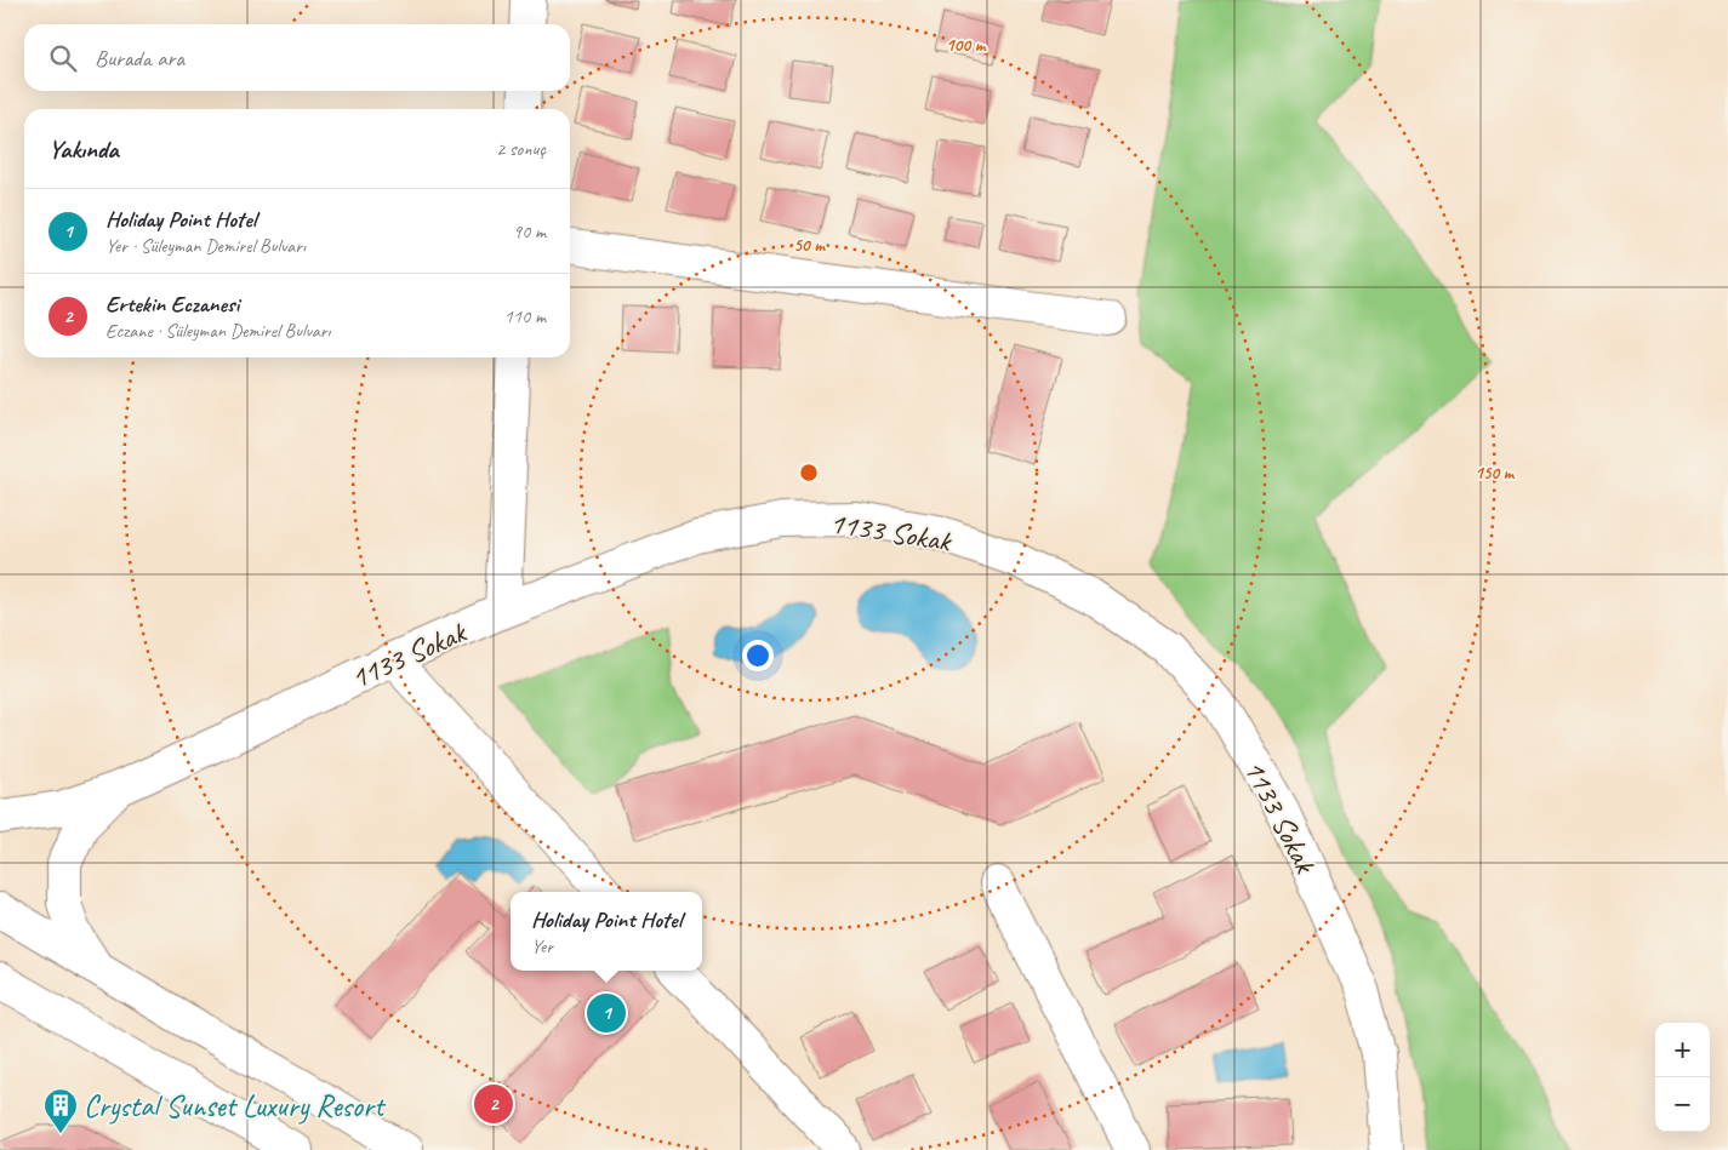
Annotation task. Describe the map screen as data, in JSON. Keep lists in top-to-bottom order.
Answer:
{
  "streets": {
    "street": ["1133 Sokak"]
  },
  "places": {
    "building": ["Crystal Sunset Luxury Resort"]
  },
  "page": {
    "search": "Burada ara",
    "heading": ["Yakında", "2 sonuç"],
    "list": [
      {
        "mark": "1",
        "name": "Holiday Point Hotel",
        "note": "Yer · Süleyman Demirel Bulvarı",
        "value": "90 m"
      },
      {
        "mark": "2",
        "name": "Ertekin Eczanesi",
        "note": "Eczane · Süleyman Demirel Bulvarı",
        "value": "110 m"
      }
    ],
    "popup": ["Holiday Point Hotel", "Yer"],
    "pins": ["1", "2"],
    "map_buttons": ["+", "−"]
  },
  "rings": ["100 m", "50 m", "150 m"]
}
